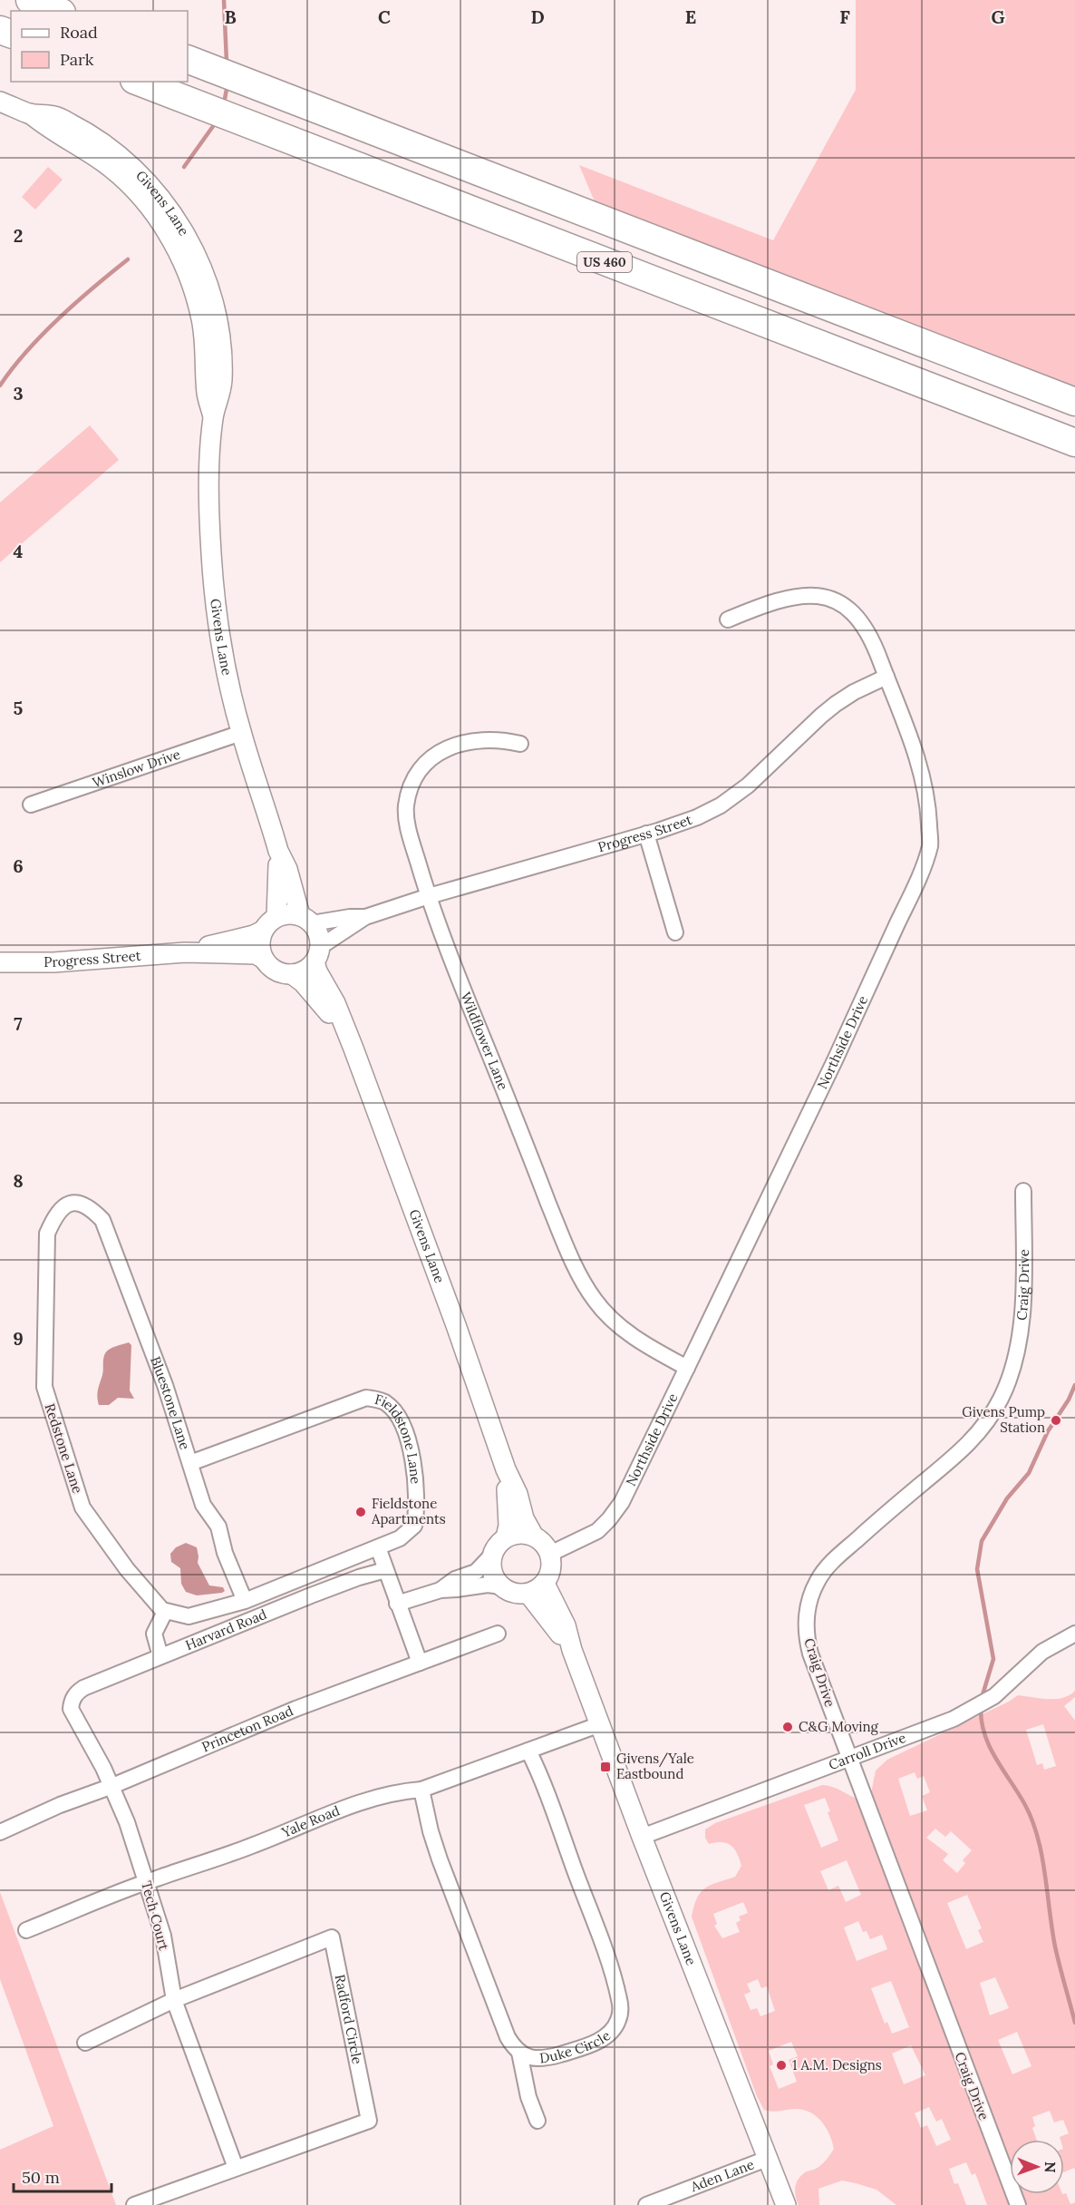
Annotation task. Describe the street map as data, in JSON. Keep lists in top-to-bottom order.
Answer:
{
  "streets": {
    "highway": ["US 460"],
    "street": [
      "Givens Lane",
      "Winslow Drive",
      "Progress Street",
      "Wildflower Lane",
      "Northside Drive",
      "Craig Drive",
      "Bluestone Lane",
      "Fieldstone Lane",
      "Redstone Lane",
      "Harvard Road",
      "Princeton Road",
      "Carroll Drive",
      "Yale Road",
      "Tech Court",
      "Radford Circle",
      "Duke Circle",
      "Aden Lane"
    ]
  },
  "crossings": [
    ["Givens Lane", "Winslow Drive"],
    ["Givens Lane", "Progress Street"],
    ["Givens Lane", "Northside Drive"],
    ["Givens Lane", "Carroll Drive"],
    ["Givens Lane", "Yale Road"],
    ["Givens Lane", "Aden Lane"],
    ["Progress Street", "Wildflower Lane"],
    ["Progress Street", "Northside Drive"],
    ["Wildflower Lane", "Northside Drive"],
    ["Craig Drive", "Carroll Drive"],
    ["Bluestone Lane", "Fieldstone Lane"],
    ["Bluestone Lane", "Redstone Lane"],
    ["Harvard Road", "Tech Court"],
    ["Princeton Road", "Tech Court"],
    ["Yale Road", "Tech Court"],
    ["Yale Road", "Duke Circle"],
    ["Tech Court", "Radford Circle"]
  ],
  "places": {
    "other": [
      "Givens Pump Station",
      "Fieldstone Apartments",
      "C&G Moving",
      "1 A.M. Designs"
    ],
    "transit": ["Givens/Yale Eastbound"]
  },
  "legend": ["Road", "Park"],
  "scale_bar": "50 m",
  "north": "right",
  "grid": {
    "columns": [
      "B",
      "C",
      "D",
      "E",
      "F",
      "G"
    ],
    "rows": [
      "2",
      "3",
      "4",
      "5",
      "6",
      "7",
      "8",
      "9"
    ]
  }
}
